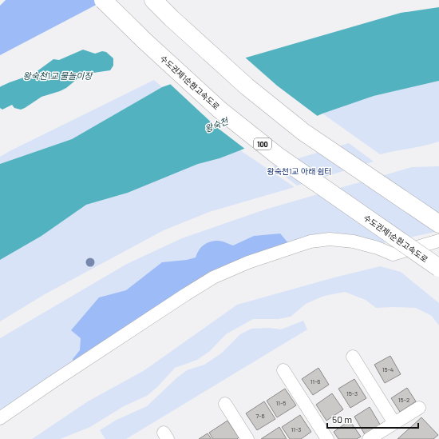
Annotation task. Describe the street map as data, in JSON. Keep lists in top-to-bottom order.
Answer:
{
  "streets": {
    "highway": ["수도권제1순환고속도로", "100"]
  },
  "water": ["왕숙천1교 물놀이장", "왕숙천"],
  "parks": ["왕숙천1교 아래 쉼터"],
  "house_numbers": [
    "15-4",
    "11-6",
    "15-3",
    "15-2",
    "11-5",
    "7-6",
    "11-3"
  ],
  "scale_bar": "50 m"
}
